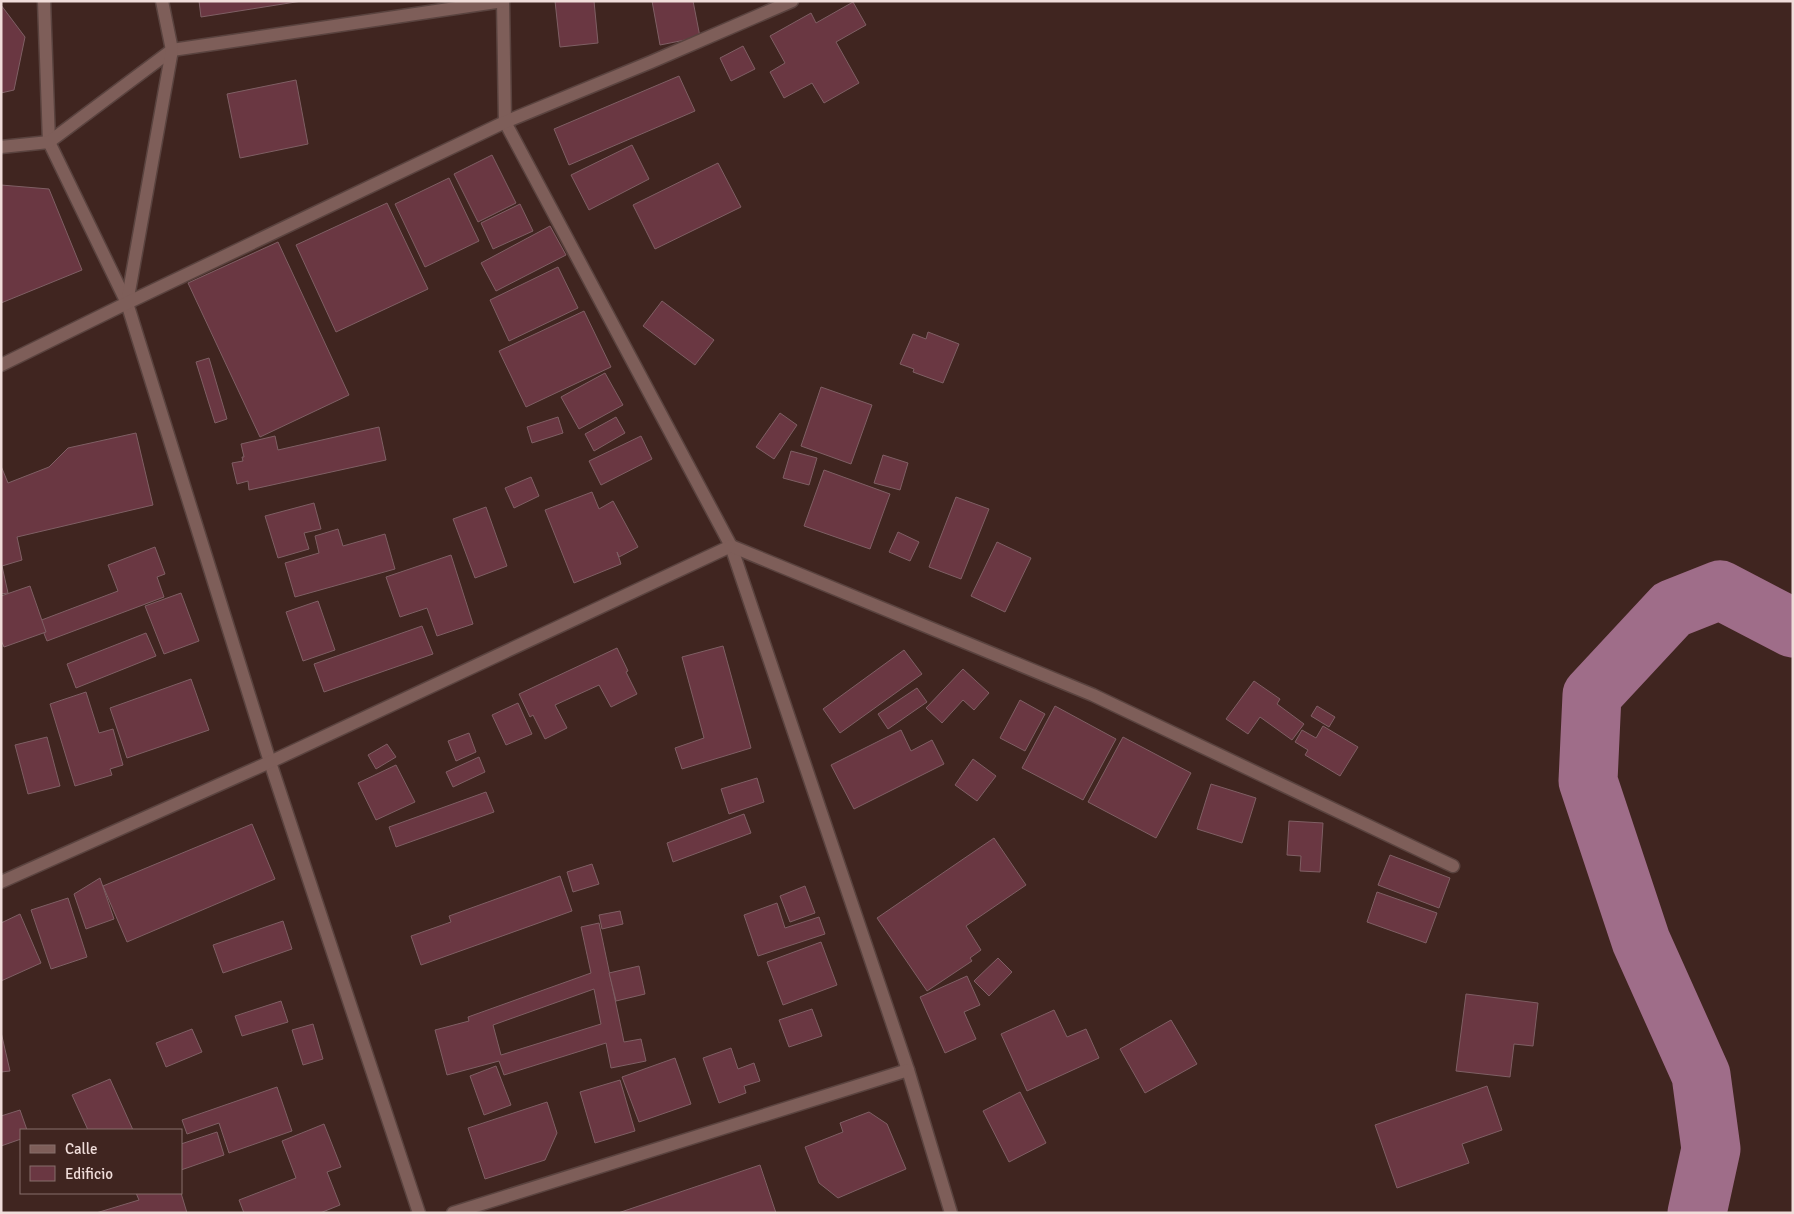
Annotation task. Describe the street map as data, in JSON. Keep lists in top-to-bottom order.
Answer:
{
  "legend": ["Calle", "Edificio"]
}
